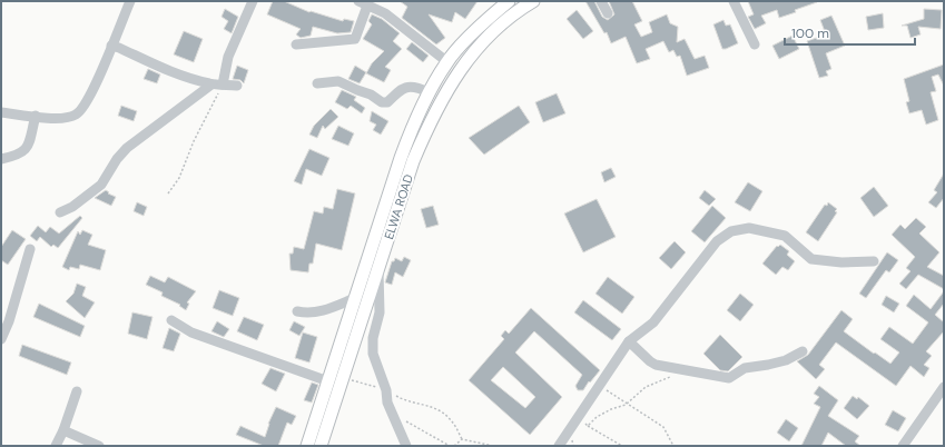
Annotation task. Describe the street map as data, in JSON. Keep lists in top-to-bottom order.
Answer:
{
  "streets": {
    "main road": ["ELWA ROAD"]
  },
  "scale_bar": "100 m"
}
